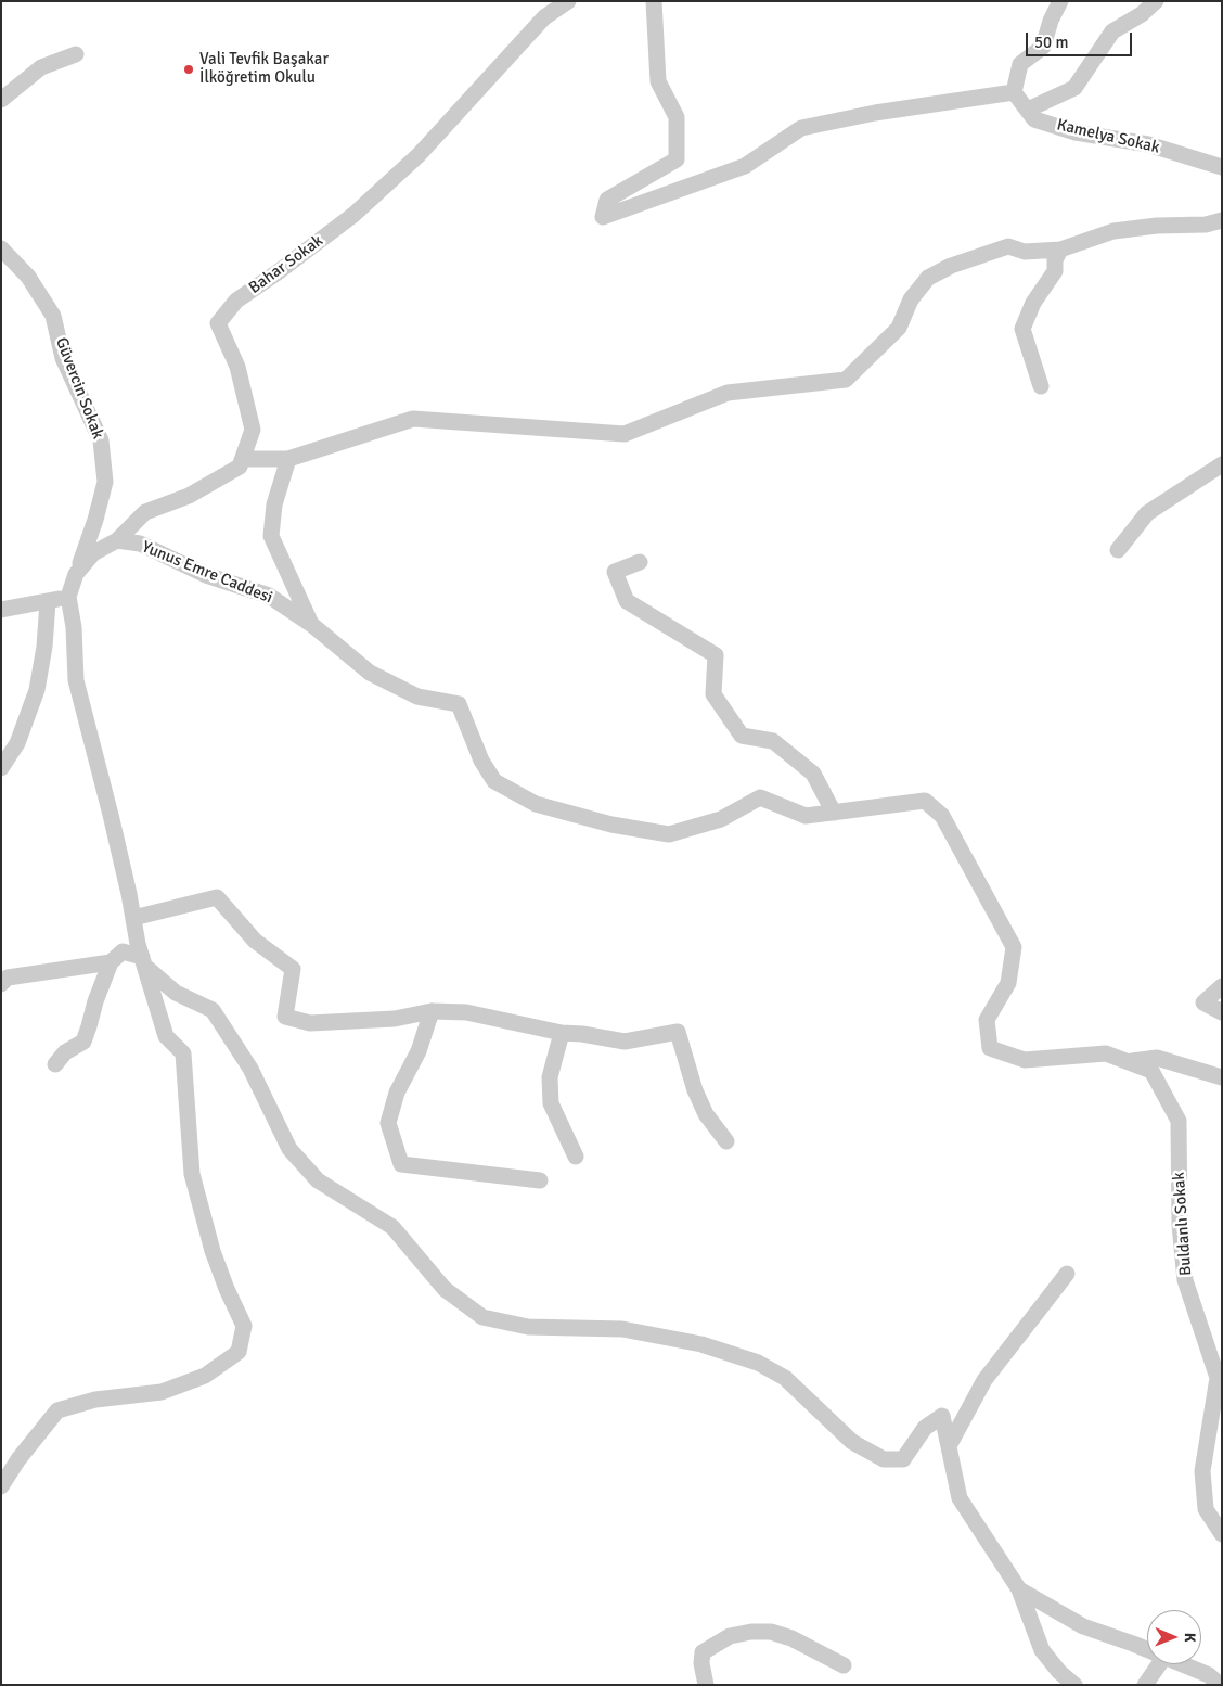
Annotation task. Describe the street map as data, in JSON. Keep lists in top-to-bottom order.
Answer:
{
  "streets": {
    "street": [
      "Kamelya Sokak",
      "Bahar Sokak",
      "Güvercin Sokak",
      "Yunus Emre Caddesi",
      "Buldanlı Sokak"
    ]
  },
  "crossings": [
    ["Yunus Emre Caddesi", "Buldanlı Sokak"]
  ],
  "places": ["Vali Tevfik Başakar İlköğretim Okulu"],
  "scale_bar": "50 m",
  "north": "right"
}
